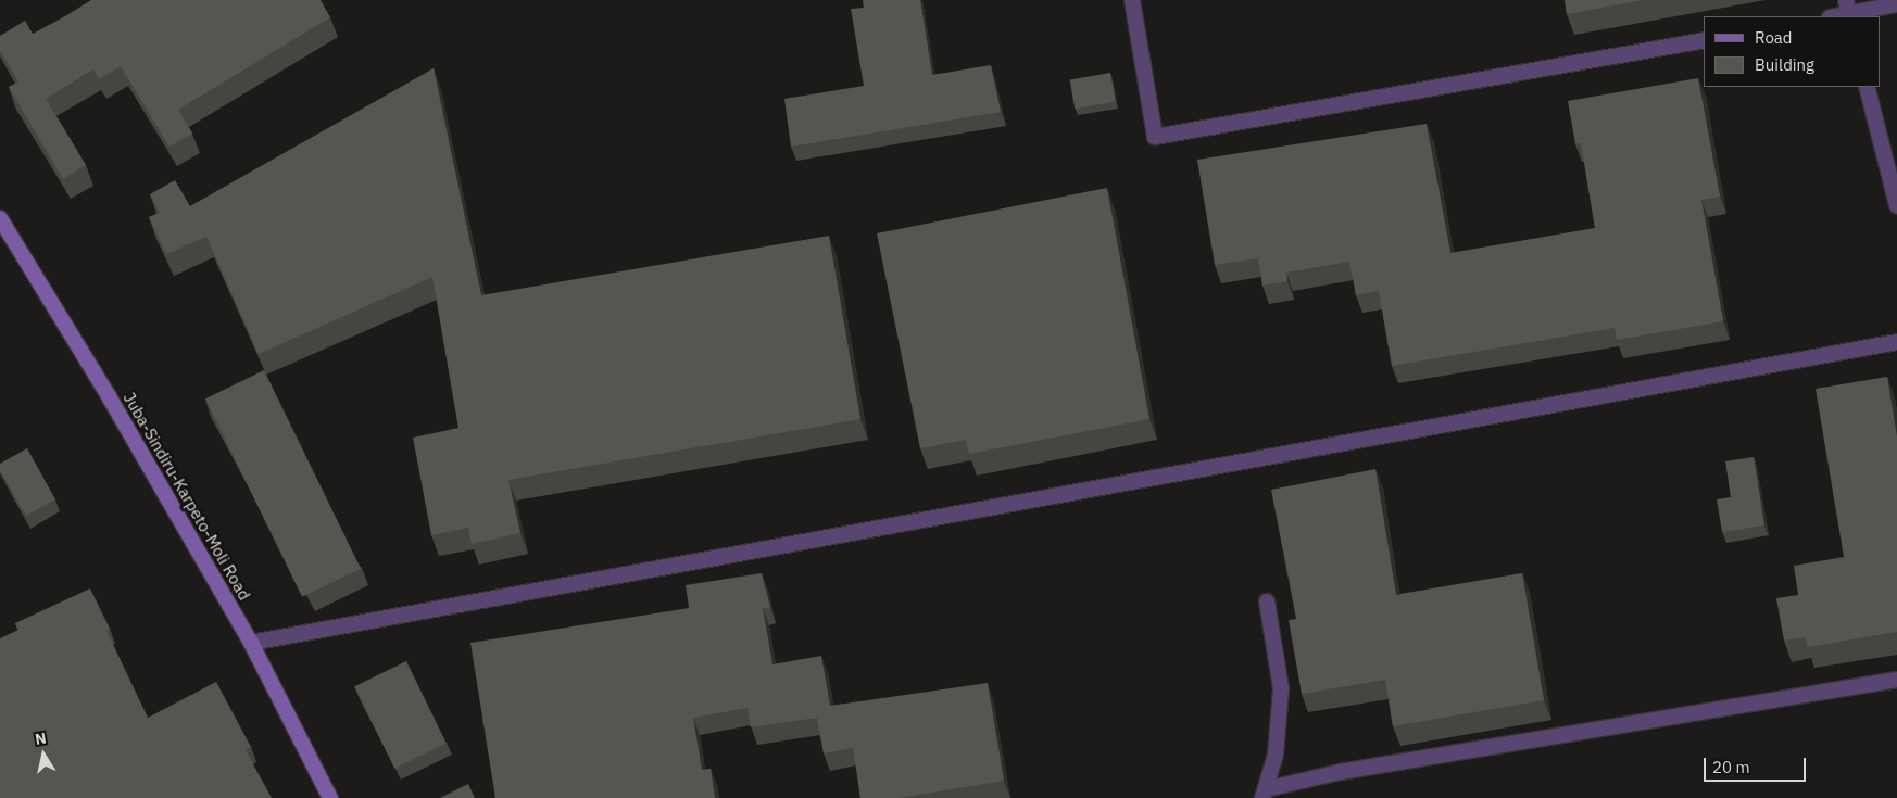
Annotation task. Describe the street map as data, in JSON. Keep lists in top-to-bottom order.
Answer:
{
  "streets": {
    "main road": ["Juba-Sindiru-Karpeto-Moli Road"]
  },
  "legend": ["Road", "Building"],
  "scale_bar": "20 m",
  "north": "top"
}
